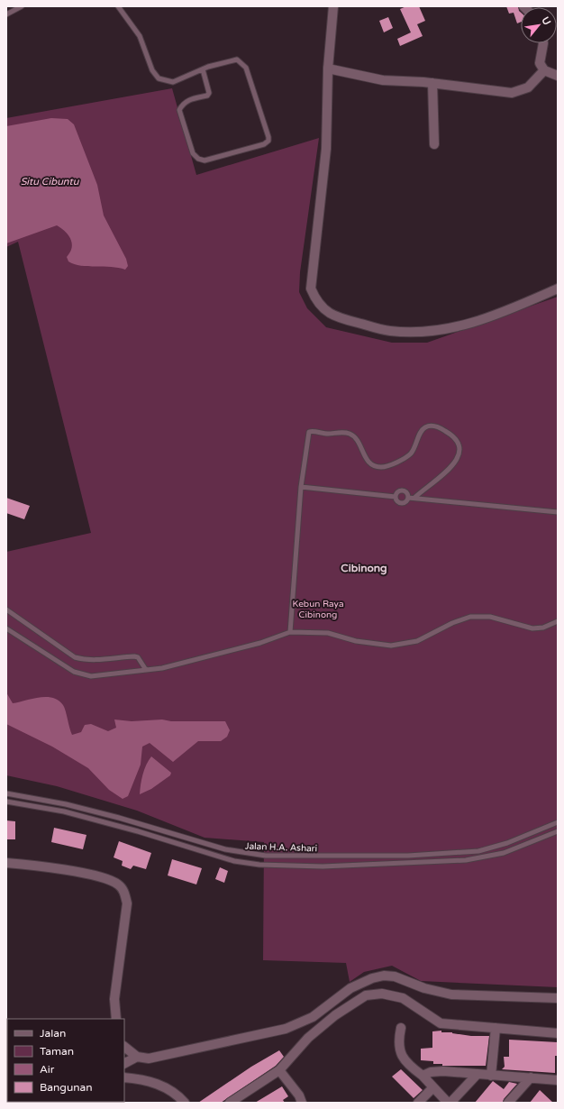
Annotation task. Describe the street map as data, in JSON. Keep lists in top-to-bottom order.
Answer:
{
  "streets": {
    "lane": ["Jalan H.A. Ashari"]
  },
  "districts": ["Cibinong"],
  "water": ["Situ Cibuntu"],
  "parks": ["Kebun Raya Cibinong"],
  "legend": [
    "Jalan",
    "Taman",
    "Air",
    "Bangunan"
  ],
  "north": "top right"
}
